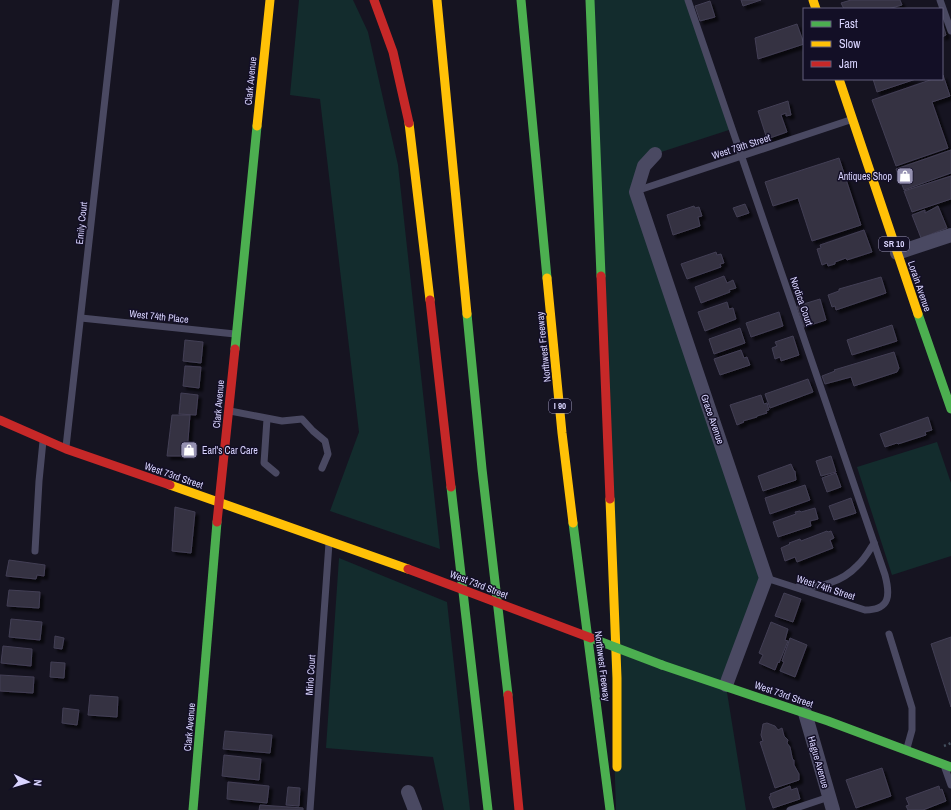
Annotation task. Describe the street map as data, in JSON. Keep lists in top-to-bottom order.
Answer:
{
  "streets": {
    "main road": [
      "Clark Avenue",
      "SR 10",
      "Lorain Avenue",
      "Northwest Freeway",
      "I 90",
      "West 73rd Street"
    ],
    "street": ["Grace Avenue", "Hague Avenue"],
    "lane": [
      "West 79th Street",
      "Emily Court",
      "Nordica Court",
      "West 74th Place",
      "West 74th Street",
      "Mirlo Court"
    ]
  },
  "crossings": [
    ["Clark Avenue", "West 74th Place"],
    ["Clark Avenue", "West 73rd Street"],
    ["West 79th Street", "Lorain Avenue"],
    ["West 79th Street", "Nordica Court"],
    ["West 79th Street", "Grace Avenue"],
    ["Emily Court", "West 74th Place"],
    ["Emily Court", "West 73rd Street"],
    ["Nordica Court", "West 74th Street"],
    ["Grace Avenue", "West 74th Street"],
    ["West 73rd Street", "Mirlo Court"],
    ["West 73rd Street", "Hague Avenue"]
  ],
  "places": {
    "shop": ["Antiques Shop", "Earl's Car Care"]
  },
  "legend": ["Fast", "Slow", "Jam"],
  "north": "right"
}
